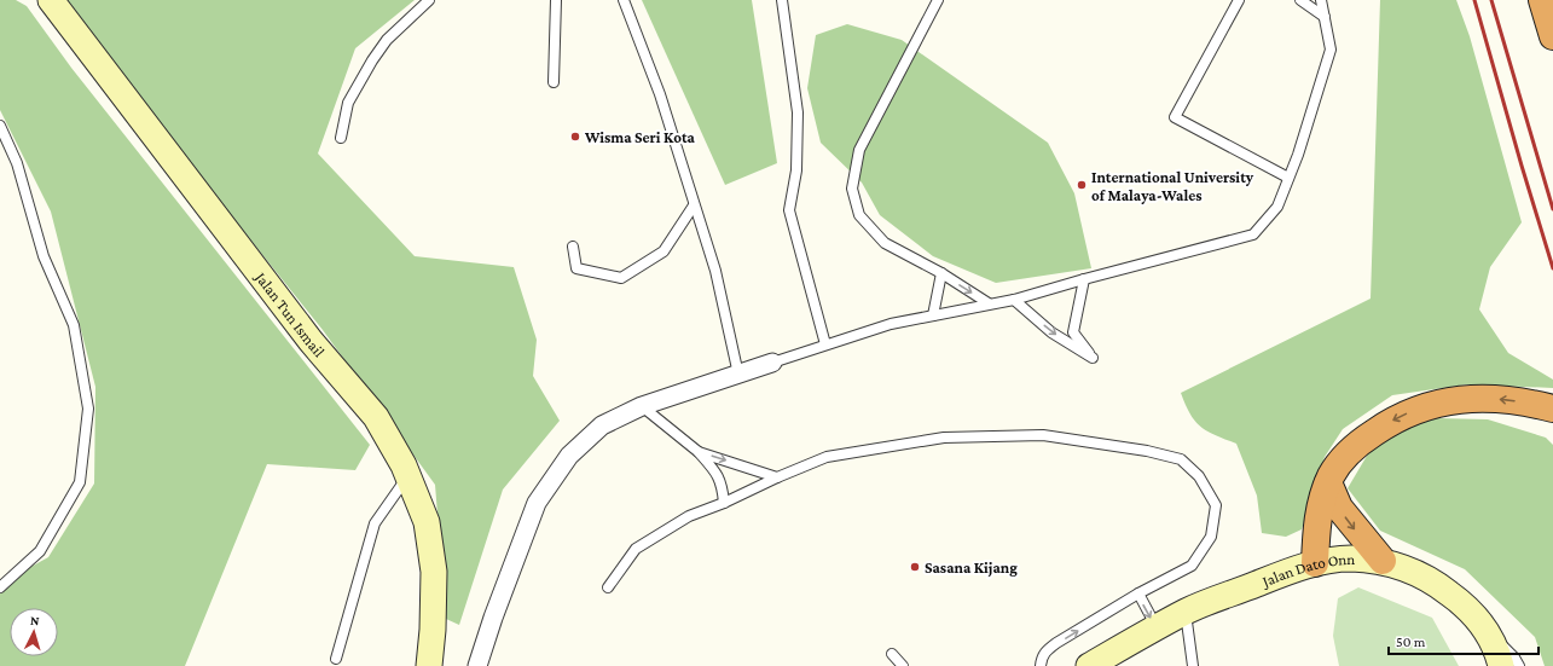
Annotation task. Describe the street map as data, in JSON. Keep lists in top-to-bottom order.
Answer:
{
  "streets": {
    "street": ["Jalan Tun Ismail", "Jalan Dato Onn"]
  },
  "places": ["Wisma Seri Kota", "International University of Malaya-Wales", "Sasana Kijang"],
  "scale_bar": "50 m",
  "north": "top"
}
